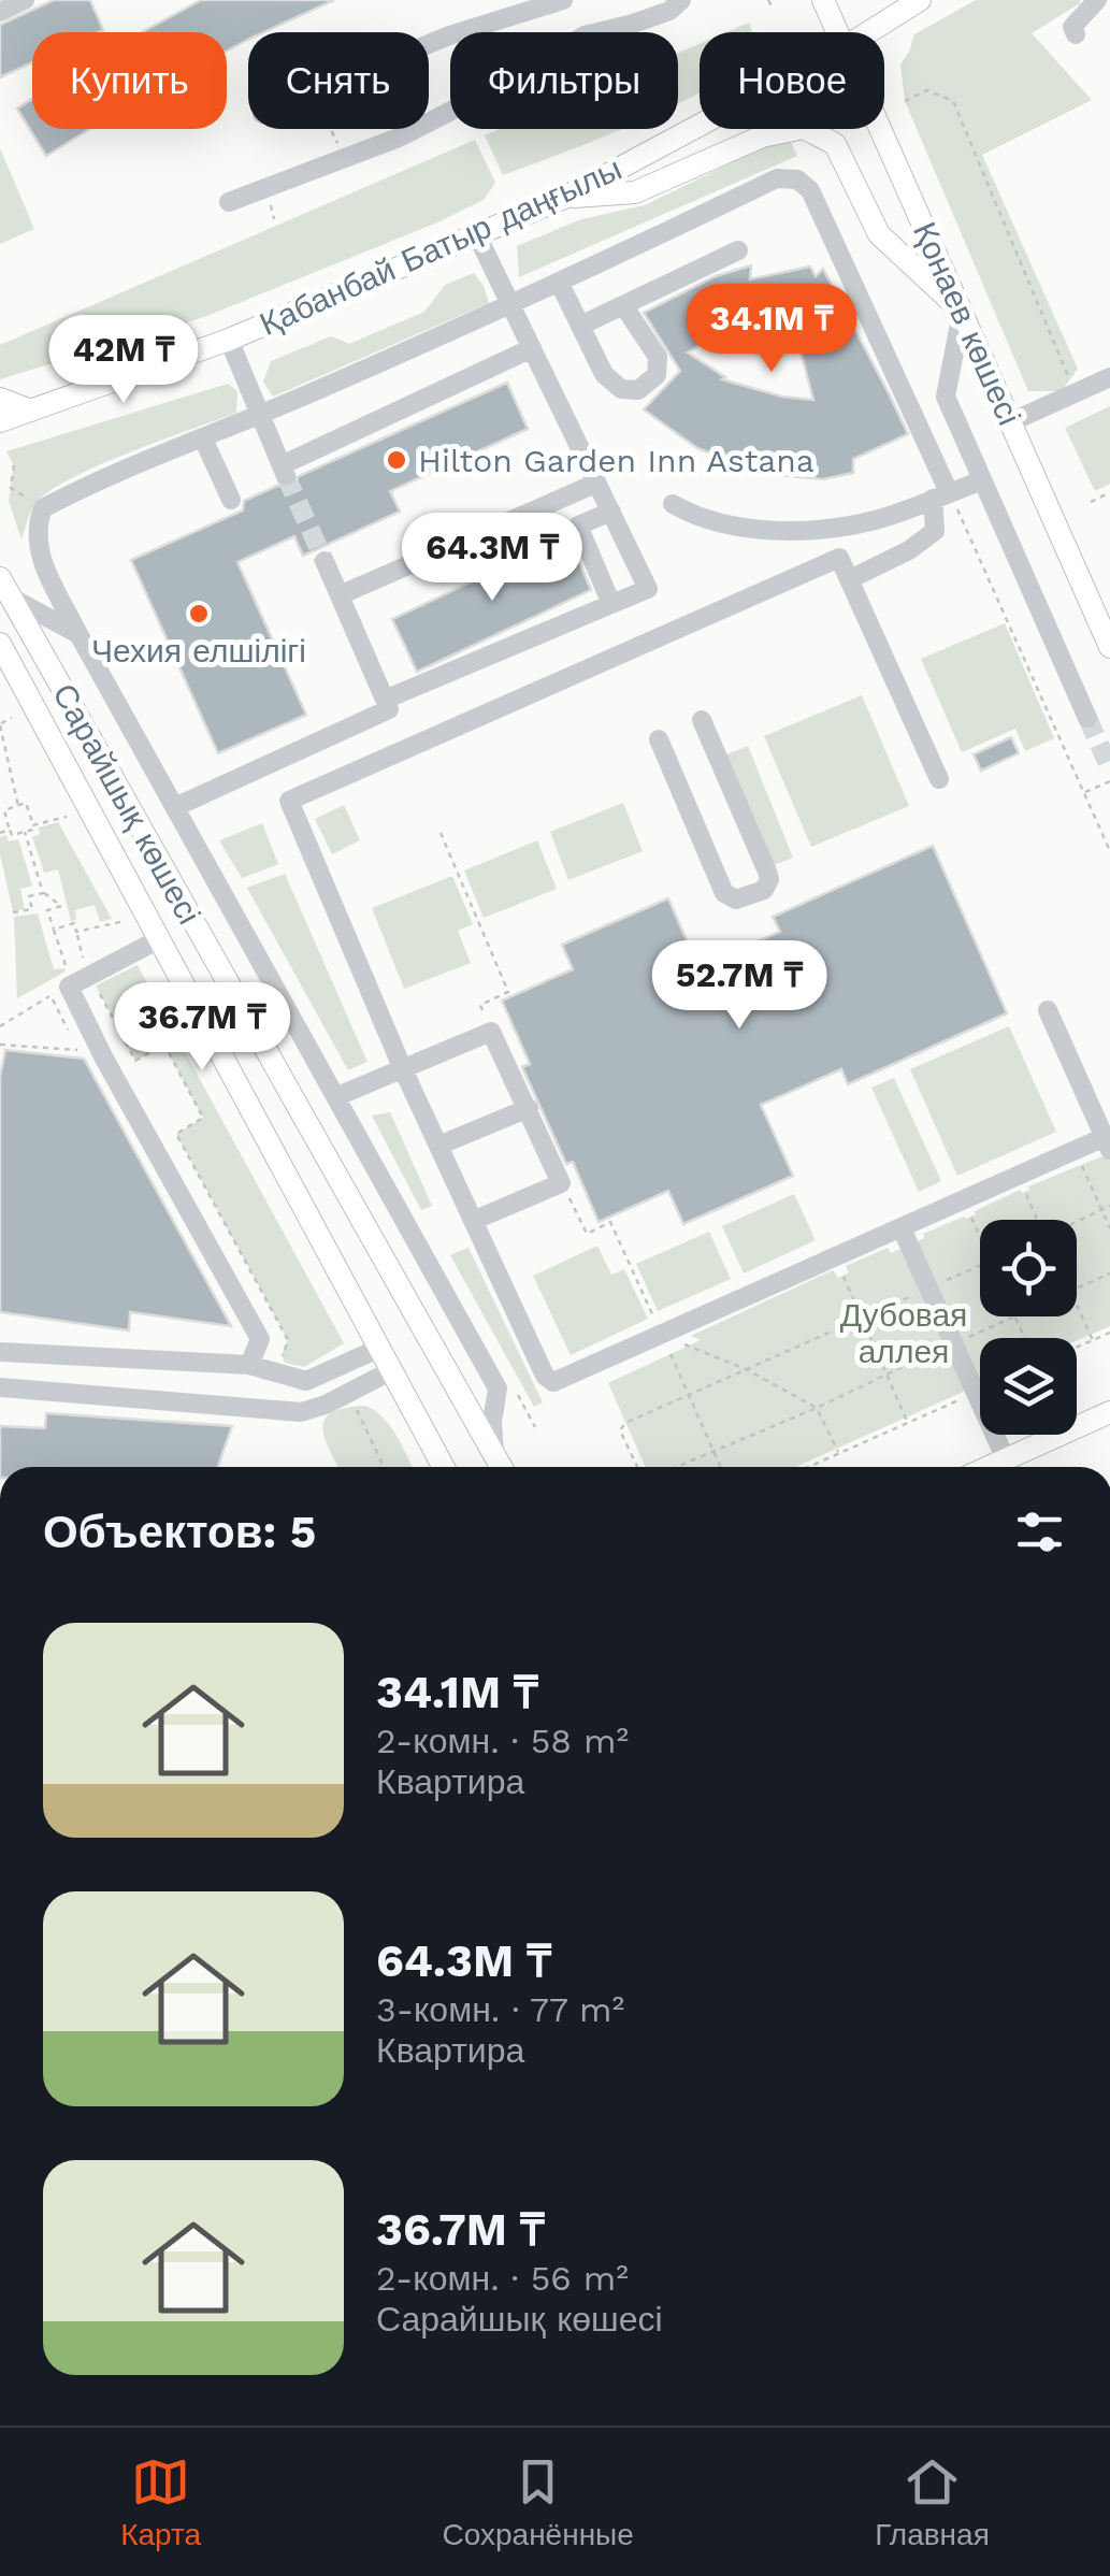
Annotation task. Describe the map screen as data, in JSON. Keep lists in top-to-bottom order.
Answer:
{
  "streets": {
    "main road": ["Қабанбай Батыр даңғылы", "Қонаев көшесі", "Сарайшық көшесі"]
  },
  "parks": ["Дубовая аллея"],
  "places": ["Hilton Garden Inn Astana", "Чехия елшілігі"],
  "page": {
    "chip": [
      "Купить",
      "Снять",
      "Фильтры",
      "Новое"
    ],
    "price": [
      "34.1M ₸",
      "42M ₸",
      "64.3M ₸",
      "52.7M ₸",
      "36.7M ₸"
    ],
    "heading": "Объектов: 5",
    "list": [
      {
        "name": "34.1M ₸",
        "note": "2-комн. · 58 m² · Квартира"
      },
      {
        "name": "64.3M ₸",
        "note": "3-комн. · 77 m² · Квартира"
      },
      {
        "name": "36.7M ₸",
        "note": "2-комн. · 56 m² · Сарайшық көшесі"
      }
    ],
    "tabs": ["Карта", "Сохранённые", "Главная"]
  }
}
